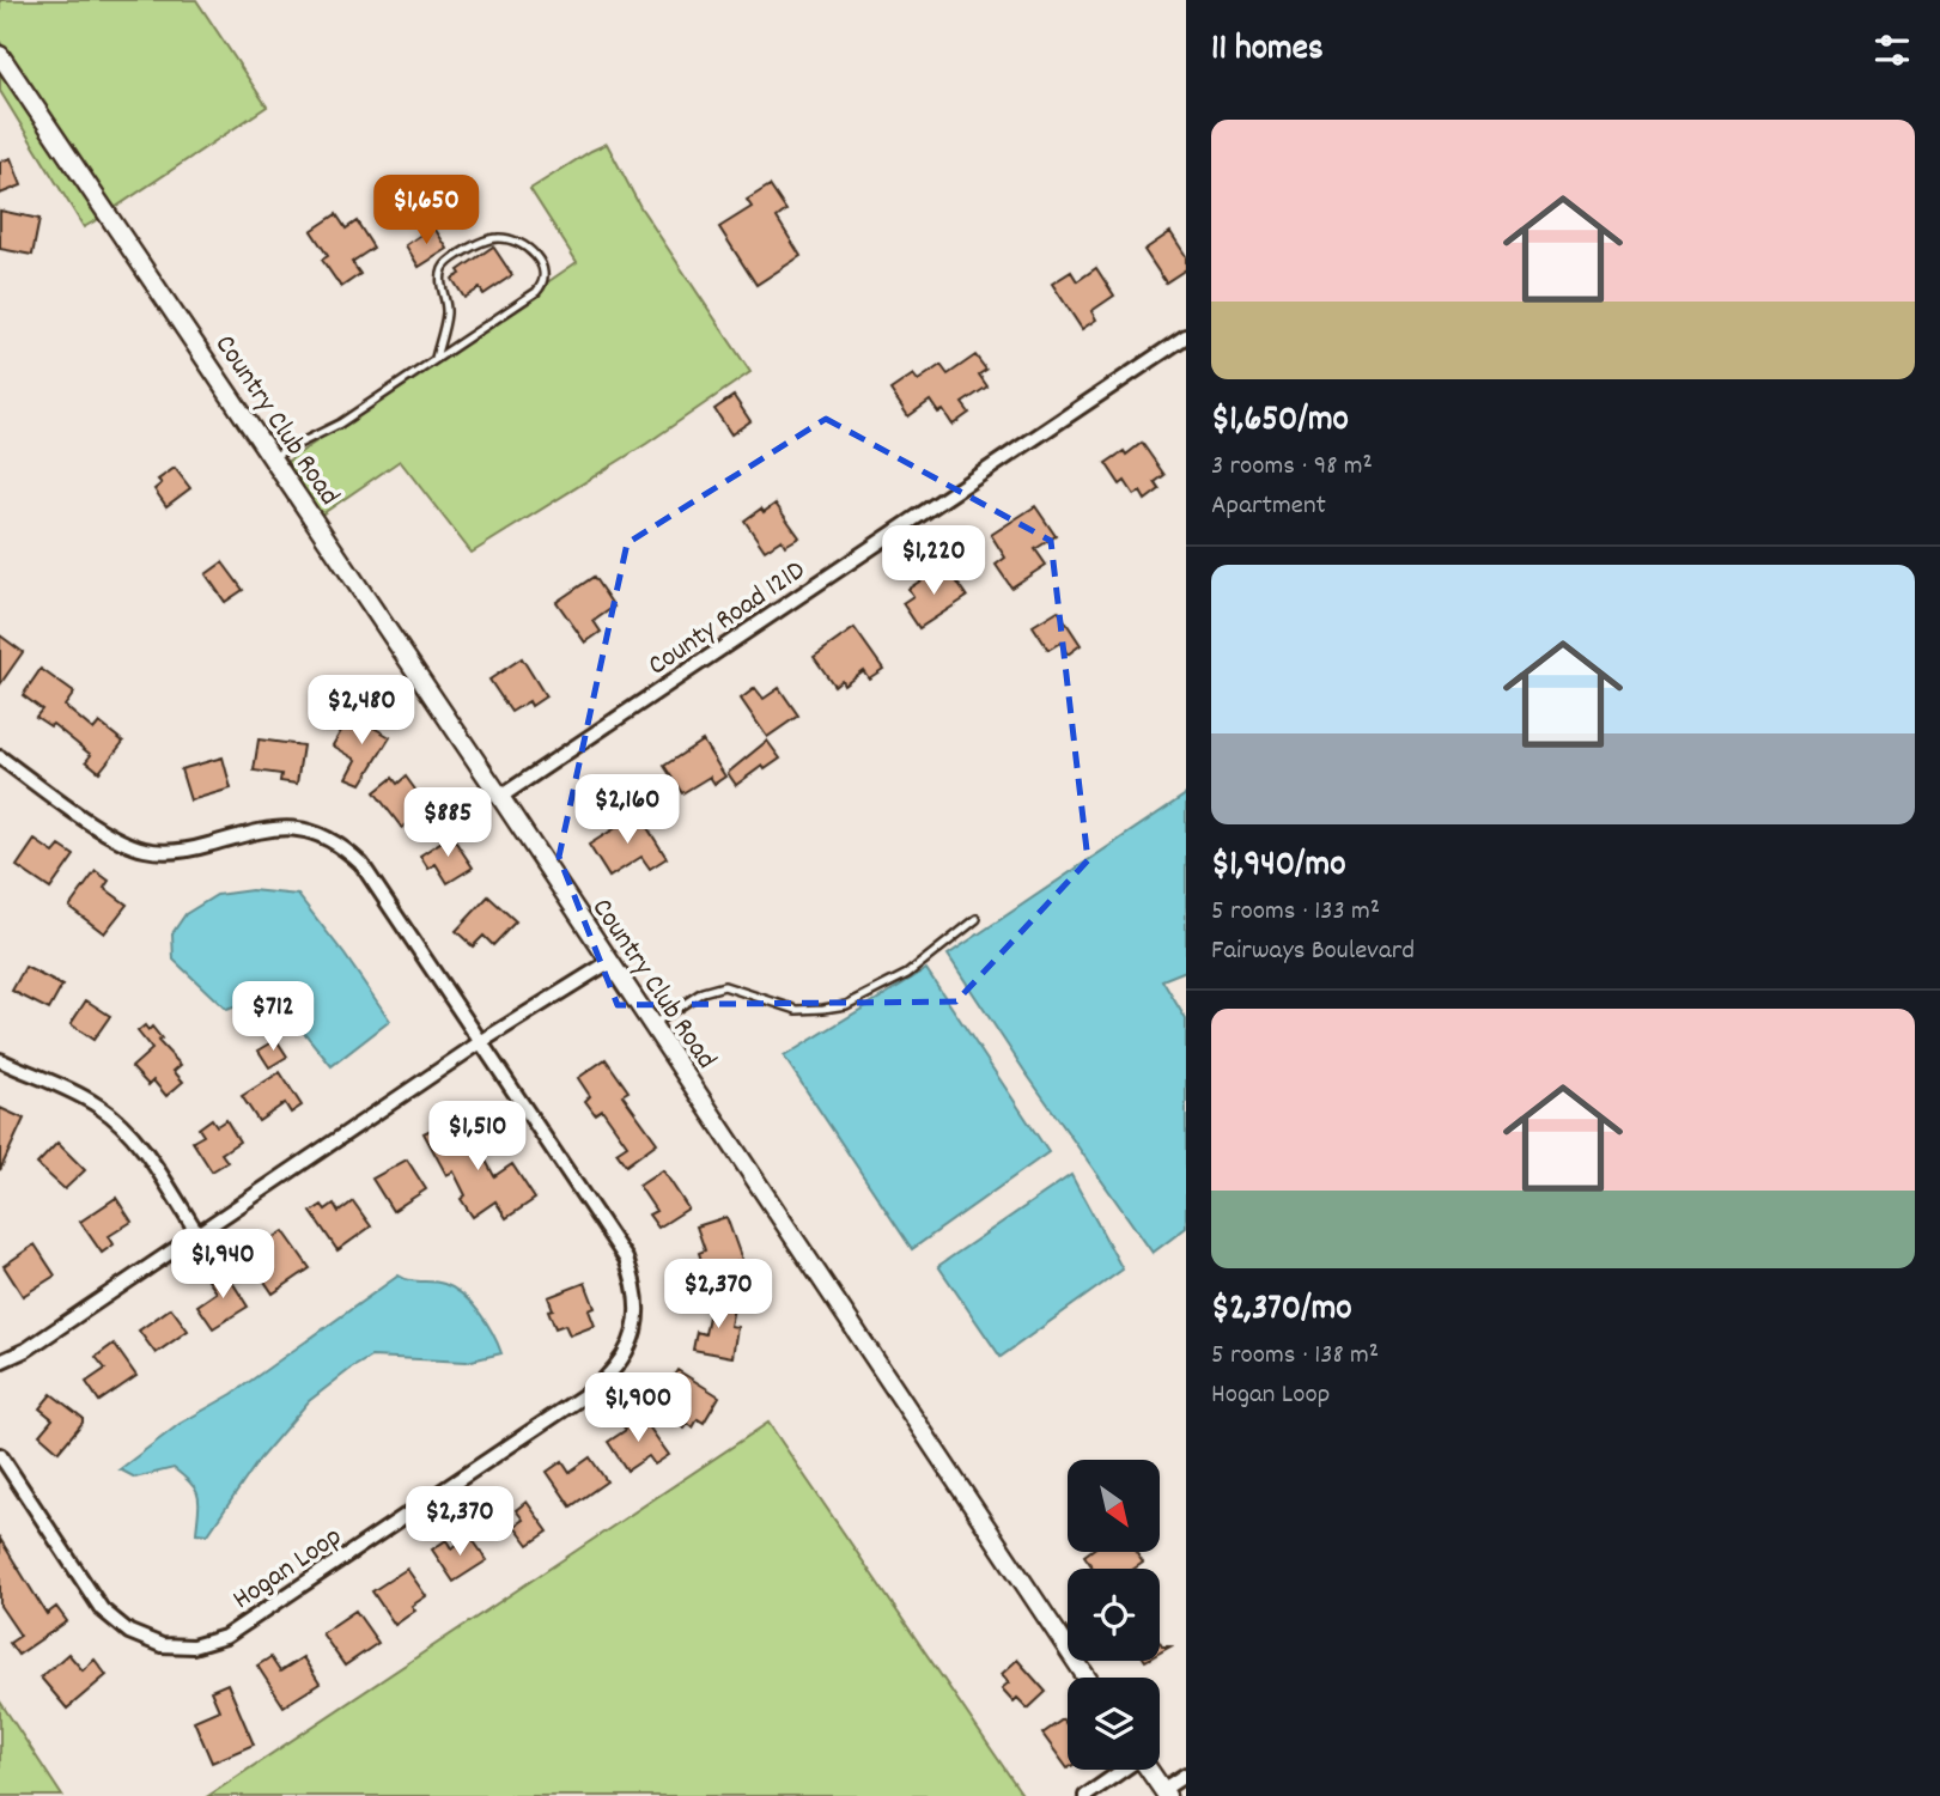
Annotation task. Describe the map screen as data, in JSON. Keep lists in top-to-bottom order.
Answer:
{
  "streets": {
    "street": ["Country Club Road", "County Road 121D", "Hogan Loop"]
  },
  "crossings": [
    ["Country Club Road", "County Road 121D"]
  ],
  "north": "bottom right",
  "page": {
    "heading": "11 homes",
    "list": [
      {
        "name": "$1,650/mo",
        "note": "3 rooms · 98 m² · Apartment"
      },
      {
        "name": "$1,940/mo",
        "note": "5 rooms · 133 m² · Fairways Boulevard"
      },
      {
        "name": "$2,370/mo",
        "note": "5 rooms · 138 m² · Hogan Loop"
      }
    ],
    "price": [
      "$1,650",
      "$1,220",
      "$2,480",
      "$2,160",
      "$885",
      "$712",
      "$1,510",
      "$1,940",
      "$2,370",
      "$1,900",
      "$2,370"
    ]
  }
}
